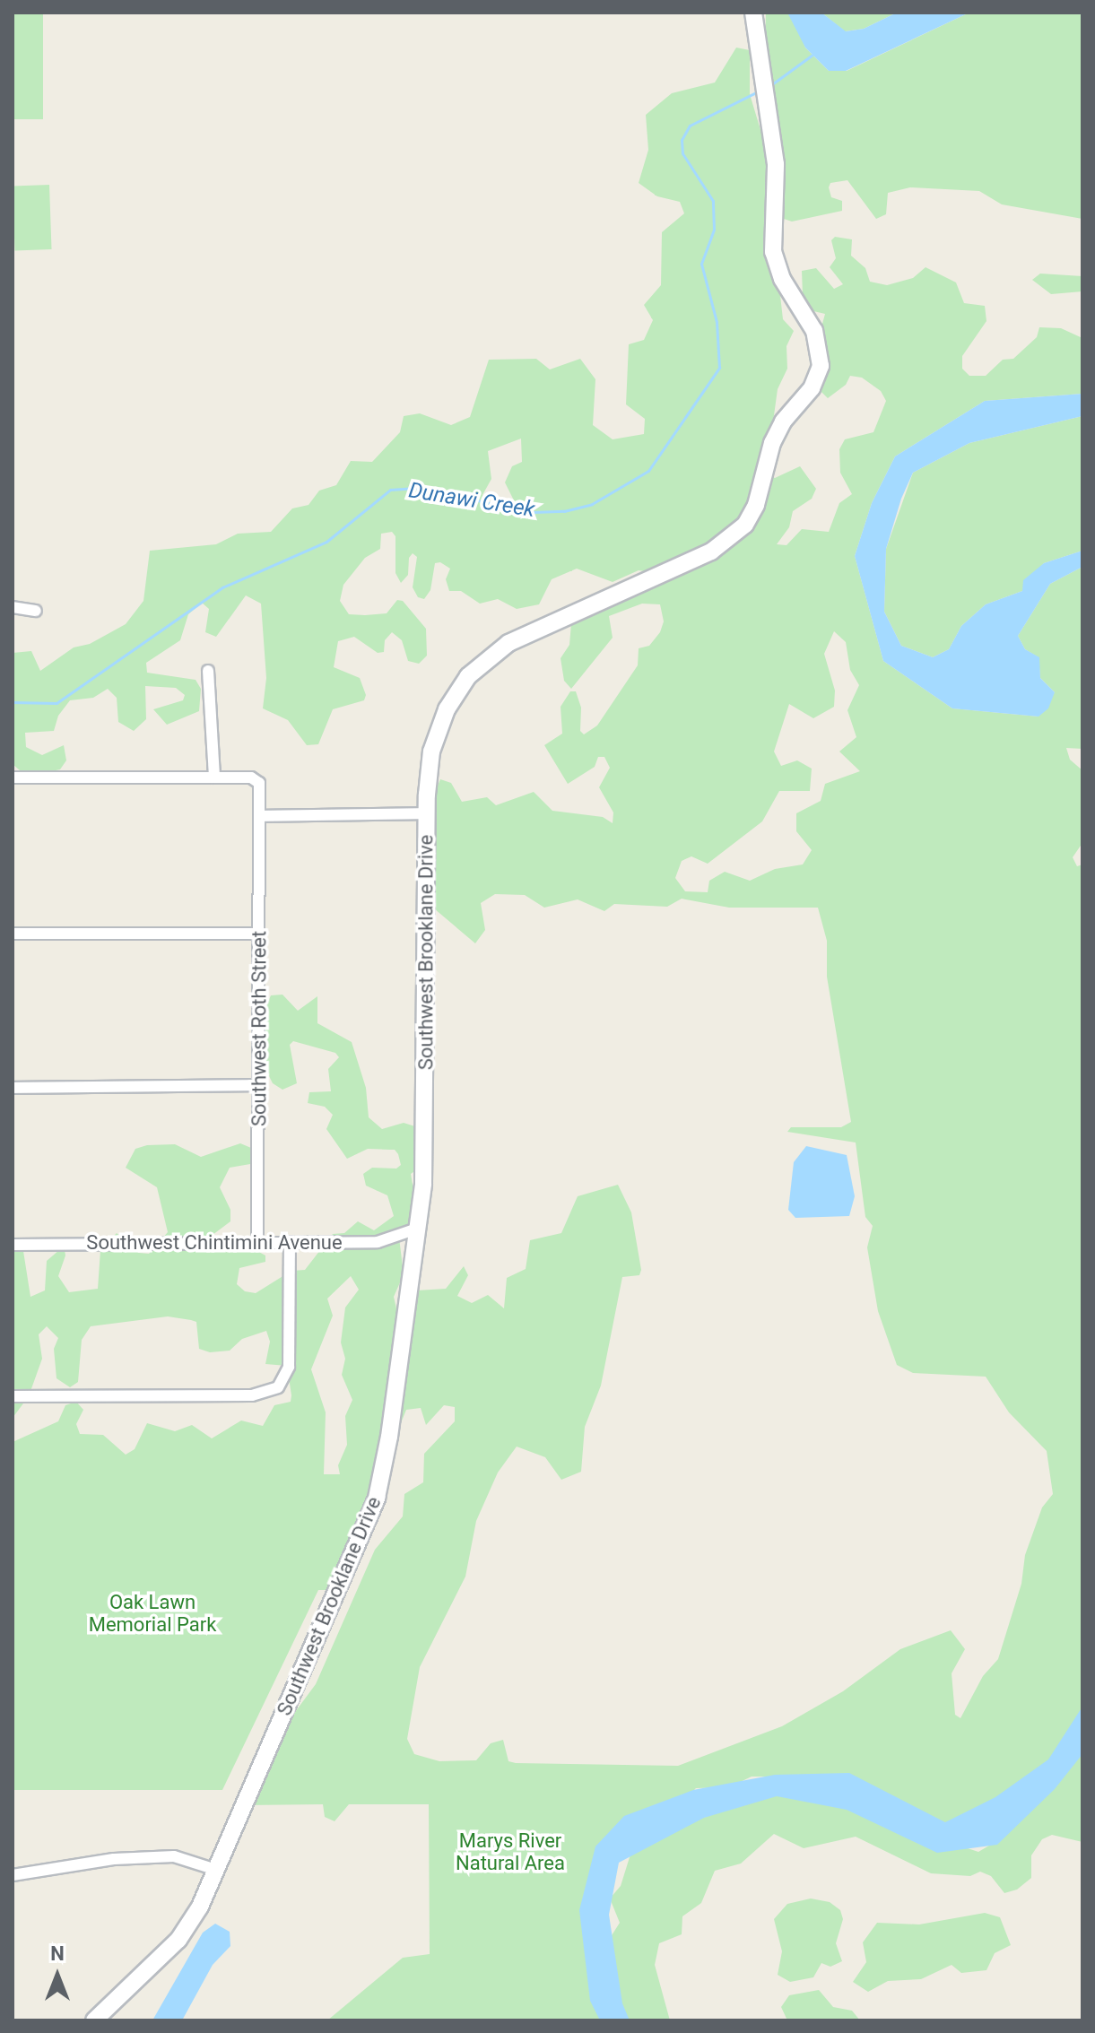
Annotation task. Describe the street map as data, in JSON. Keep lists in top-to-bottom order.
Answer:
{
  "streets": {
    "street": ["Southwest Brooklane Drive", "Southwest Roth Street", "Southwest Chintimini Avenue"]
  },
  "crossings": [
    ["Southwest Brooklane Drive", "Southwest Chintimini Avenue"],
    ["Southwest Roth Street", "Southwest Chintimini Avenue"]
  ],
  "water": ["Dunawi Creek"],
  "parks": ["Oak Lawn Memorial Park", "Marys River Natural Area"],
  "north": "top"
}
